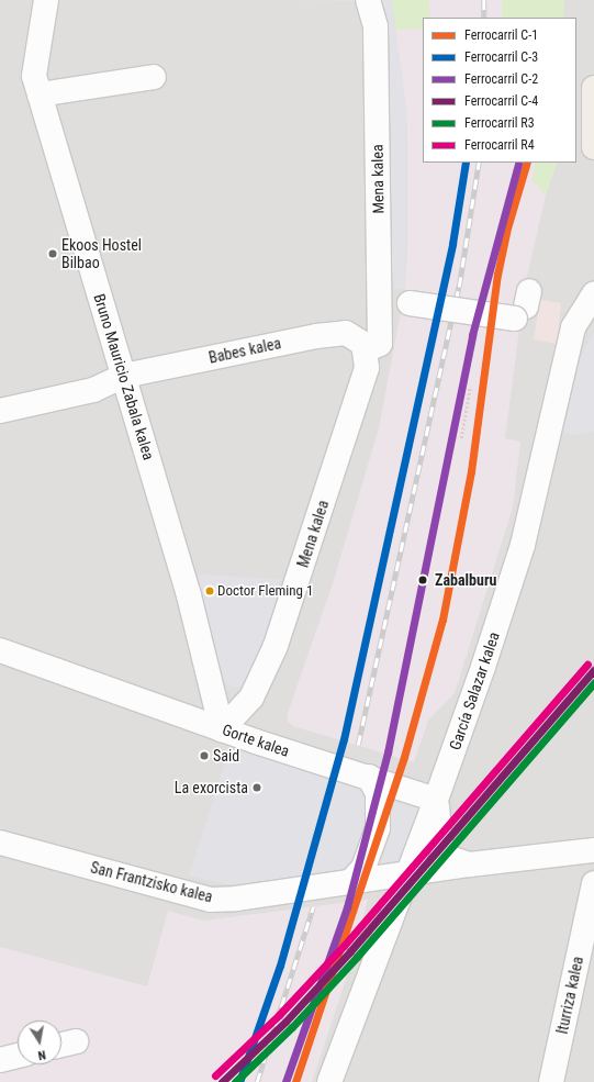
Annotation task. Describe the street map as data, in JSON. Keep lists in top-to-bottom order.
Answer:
{
  "streets": {
    "street": [
      "Mena kalea",
      "Babes kalea",
      "Bruno Mauricio Zabala kalea",
      "García Salazar kalea",
      "Gorte kalea",
      "San Frantzisko kalea",
      "Iturriza kalea"
    ]
  },
  "crossings": [
    ["Mena kalea", "Babes kalea"],
    ["Mena kalea", "Bruno Mauricio Zabala kalea"],
    ["Mena kalea", "Gorte kalea"],
    ["Babes kalea", "Bruno Mauricio Zabala kalea"],
    ["Bruno Mauricio Zabala kalea", "Gorte kalea"],
    ["García Salazar kalea", "Gorte kalea"],
    ["García Salazar kalea", "San Frantzisko kalea"]
  ],
  "places": [
    "Ekoos Hostel Bilbao",
    "Zabalburu",
    "Doctor Fleming 1",
    "Said",
    "La exorcista"
  ],
  "lines": [
    "rail line C-1",
    "rail line C-3",
    "rail line C-2",
    "rail line R4",
    "rail line C-4",
    "rail line R3"
  ],
  "legend": [
    "Ferrocarril C-1",
    "Ferrocarril C-3",
    "Ferrocarril C-2",
    "Ferrocarril C-4",
    "Ferrocarril R3",
    "Ferrocarril R4"
  ],
  "north": "bottom"
}
